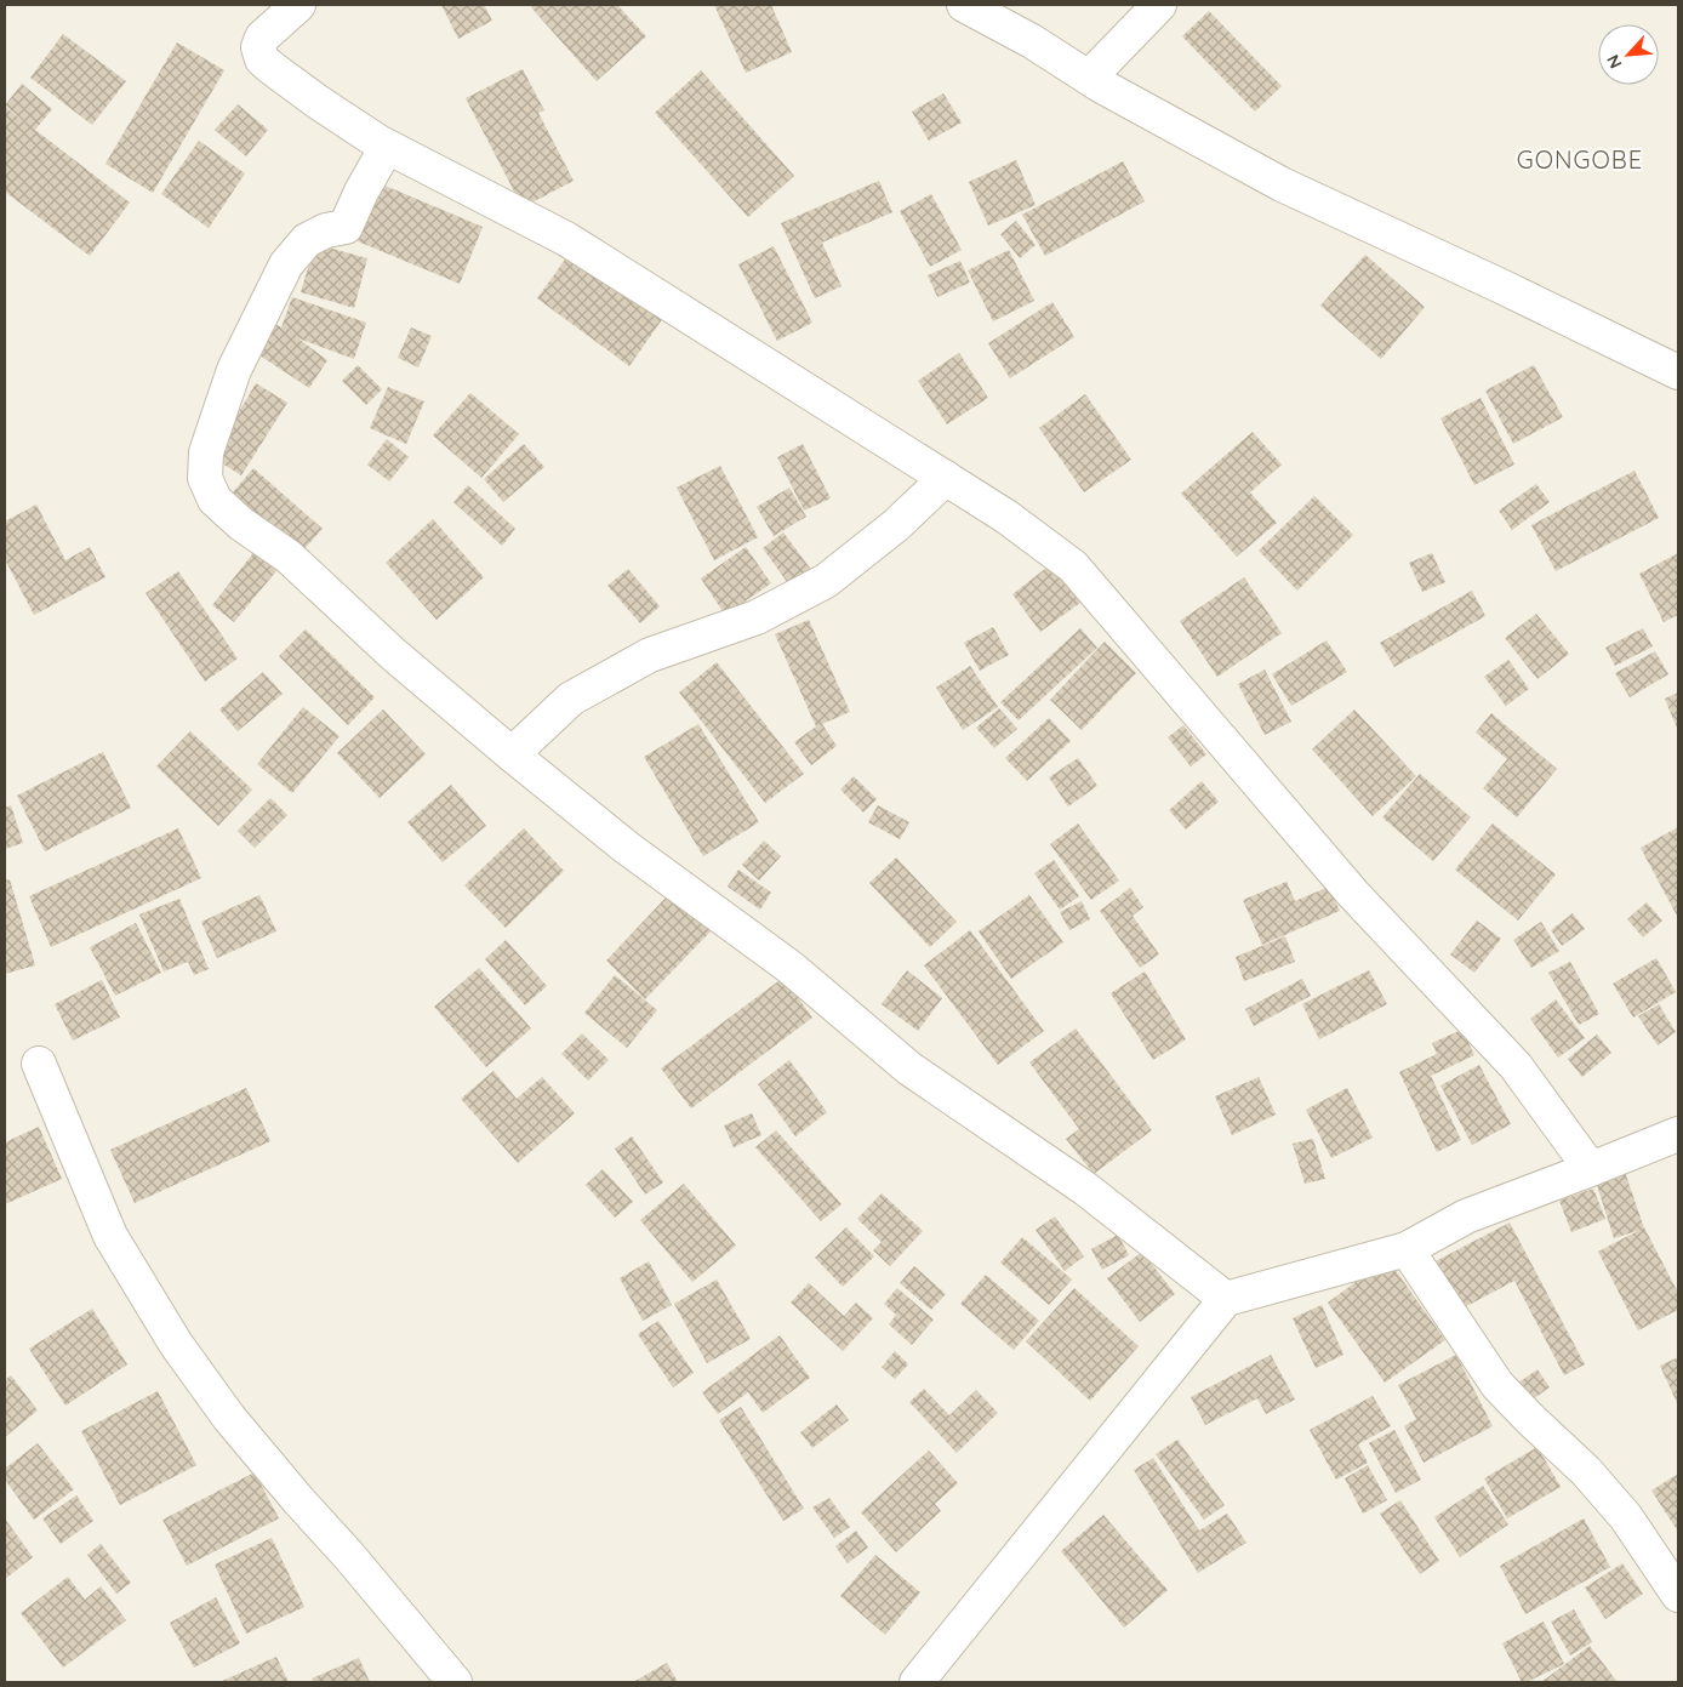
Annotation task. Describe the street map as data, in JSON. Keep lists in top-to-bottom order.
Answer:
{
  "districts": ["GONGOBE"],
  "north": "bottom left"
}
